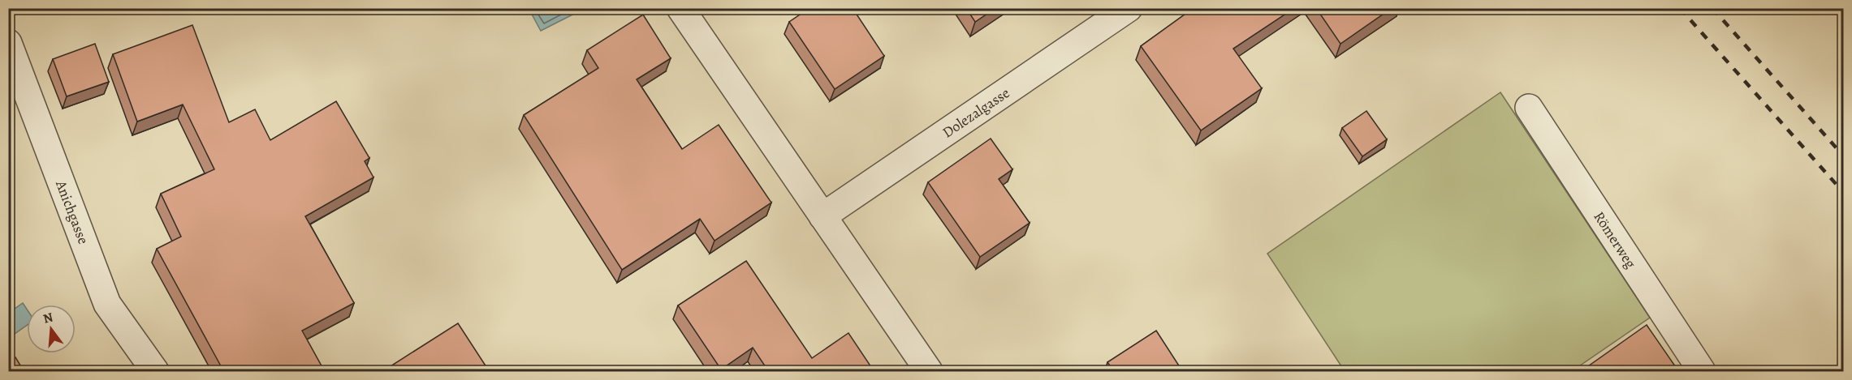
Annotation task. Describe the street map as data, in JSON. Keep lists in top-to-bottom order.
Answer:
{
  "streets": {
    "street": ["Dolezalgasse", "Anichgasse", "Römerweg"]
  },
  "north": "top"
}
